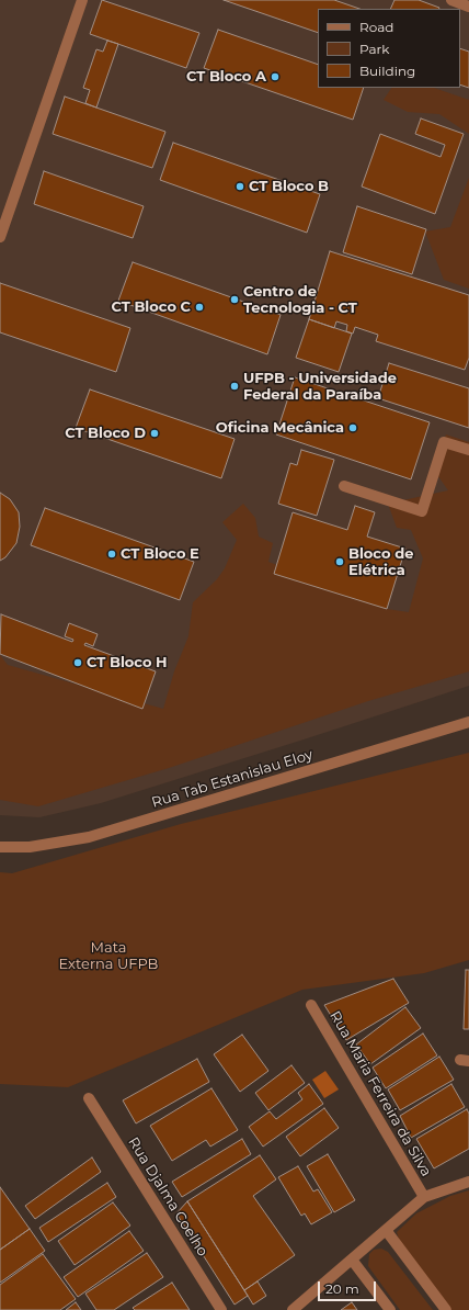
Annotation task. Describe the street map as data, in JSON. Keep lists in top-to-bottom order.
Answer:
{
  "streets": {
    "street": ["Rua Tab Estanislau Eloy", "Rua Maria Ferreira da Silva", "Rua Djalma Coelho"]
  },
  "parks": ["Mata Externa UFPB"],
  "places": [
    "CT Bloco A",
    "CT Bloco B",
    "Centro de Tecnologia - CT",
    "CT Bloco C",
    "UFPB - Universidade Federal da Paraíba",
    "Oficina Mecânica",
    "CT Bloco D",
    "CT Bloco E",
    "Bloco de Elétrica",
    "CT Bloco H"
  ],
  "legend": ["Road", "Park", "Building"],
  "scale_bar": "20 m"
}
